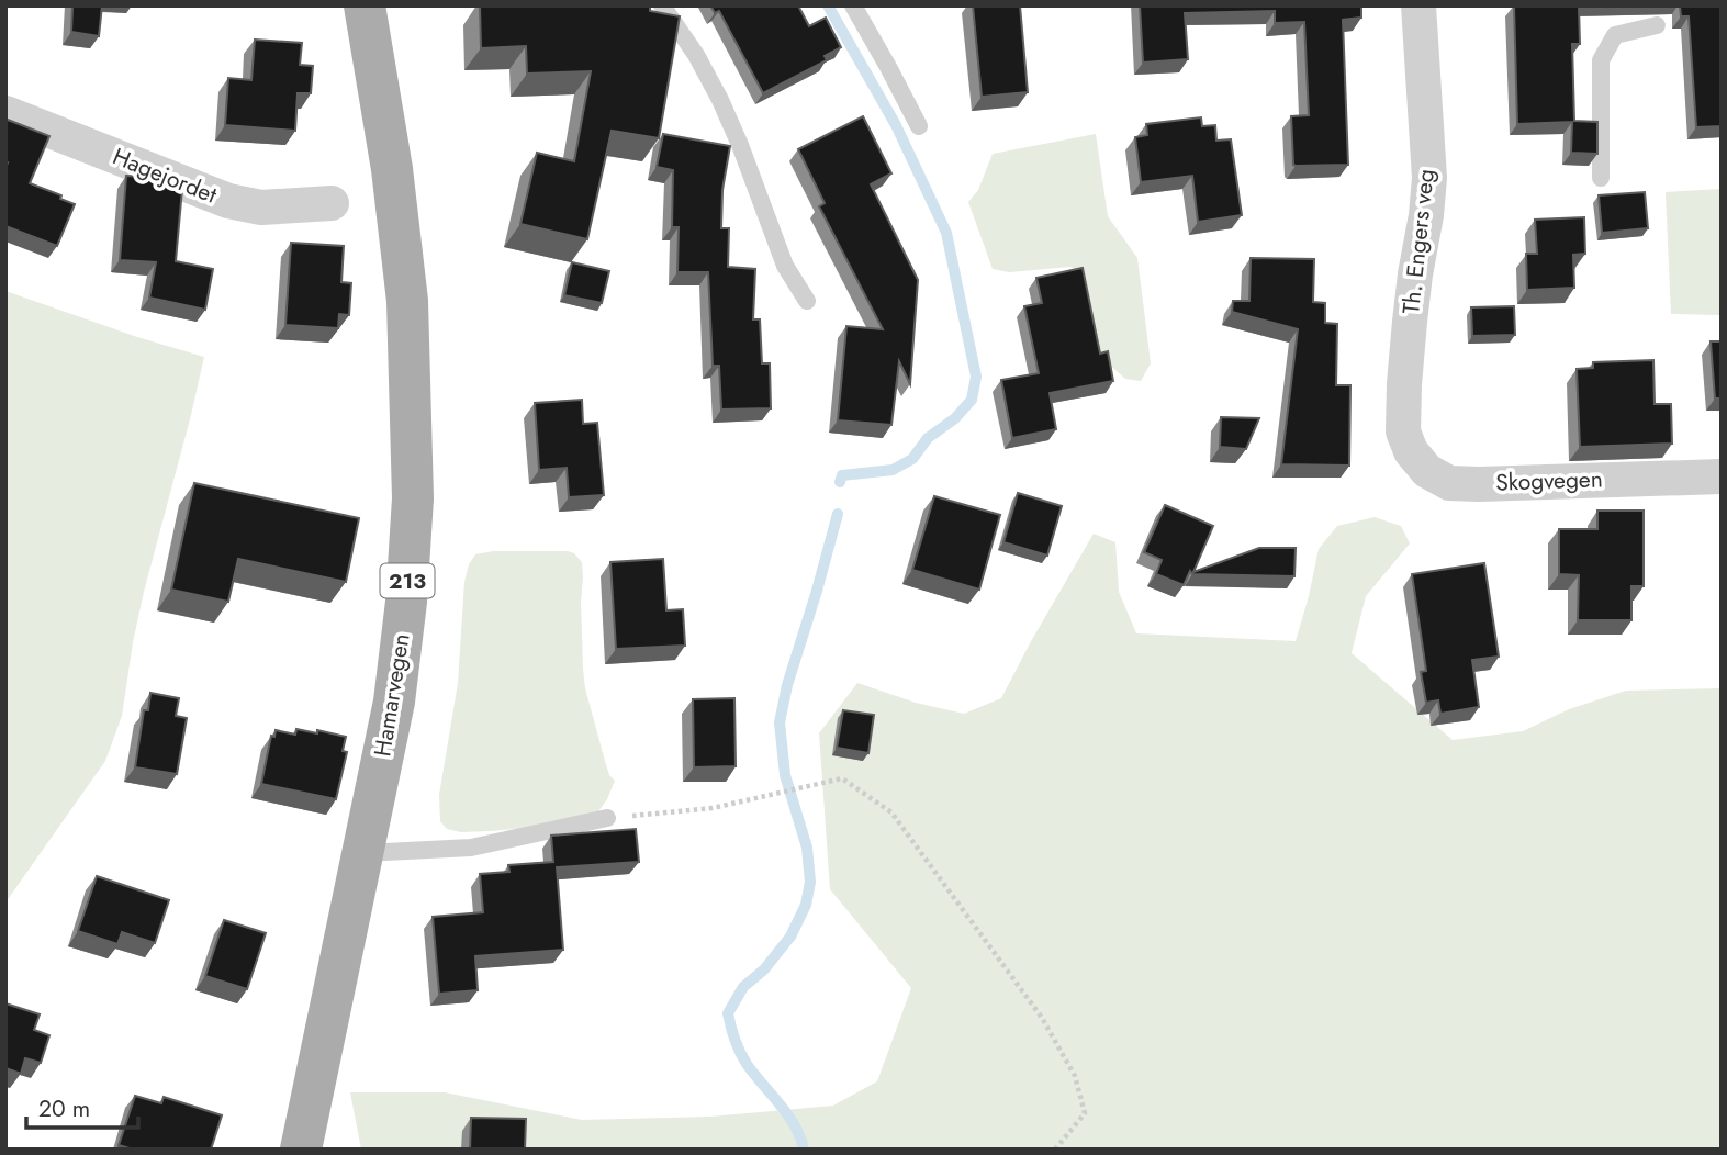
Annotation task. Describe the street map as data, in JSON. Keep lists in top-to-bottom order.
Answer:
{
  "streets": {
    "main road": ["213", "Hamarvegen"],
    "street": ["Hagejordet", "Th. Engers veg", "Skogvegen"]
  },
  "crossings": [
    ["Th. Engers veg", "Skogvegen"]
  ],
  "scale_bar": "20 m"
}
